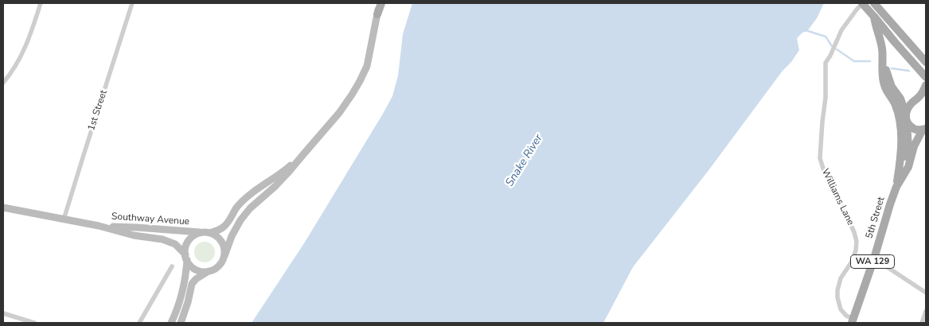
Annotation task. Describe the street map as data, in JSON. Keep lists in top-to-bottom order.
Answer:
{
  "streets": {
    "main road": ["5th Street", "Southway Avenue", "WA 129"],
    "street": ["1st Street", "Williams Lane"]
  },
  "crossings": [
    ["1st Street", "Southway Avenue"],
    ["Williams Lane", "5th Street"]
  ],
  "water": ["Snake River"]
}
